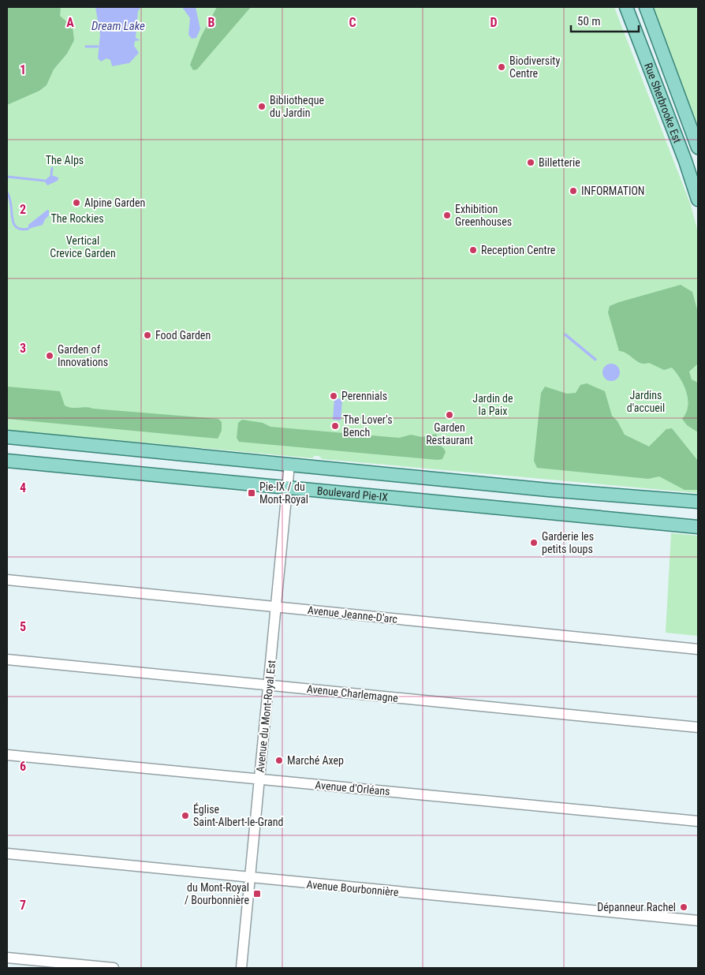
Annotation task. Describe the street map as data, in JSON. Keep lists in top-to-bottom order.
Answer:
{
  "streets": {
    "main road": ["Rue Sherbrooke Est", "Boulevard Pie-IX"],
    "street": [
      "Avenue Jeanne-D'arc",
      "Avenue Charlemagne",
      "Avenue du Mont-Royal Est",
      "Avenue d'Orléans",
      "Avenue Bourbonnière"
    ]
  },
  "crossings": [
    ["Boulevard Pie-IX", "Avenue du Mont-Royal Est"],
    ["Avenue Jeanne-D'arc", "Avenue du Mont-Royal Est"],
    ["Avenue Charlemagne", "Avenue du Mont-Royal Est"],
    ["Avenue du Mont-Royal Est", "Avenue d'Orléans"],
    ["Avenue du Mont-Royal Est", "Avenue Bourbonnière"]
  ],
  "water": ["Dream Lake"],
  "parks": [
    "The Alps",
    "The Rockies",
    "Vertical Crevice Garden",
    "Jardins d'accueil",
    "Jardin de la Paix"
  ],
  "places": {
    "other": [
      "Biodiversity Centre",
      "Bibliotheque du Jardin",
      "Billetterie",
      "INFORMATION",
      "Alpine Garden",
      "Exhibition Greenhouses",
      "Reception Centre",
      "Food Garden",
      "Garden of Innovations",
      "Perennials",
      "Garden Restaurant",
      "The Lover's Bench",
      "Garderie les petits loups",
      "Marché Axep",
      "Église Saint-Albert-le-Grand",
      "Dépanneur Rachel"
    ],
    "transit": ["Pie-IX / du Mont-Royal", "du Mont-Royal / Bourbonnière"]
  },
  "scale_bar": "50 m",
  "grid": {
    "columns": [
      "A",
      "B",
      "C",
      "D"
    ],
    "rows": [
      "1",
      "2",
      "3",
      "4",
      "5",
      "6",
      "7"
    ]
  }
}
